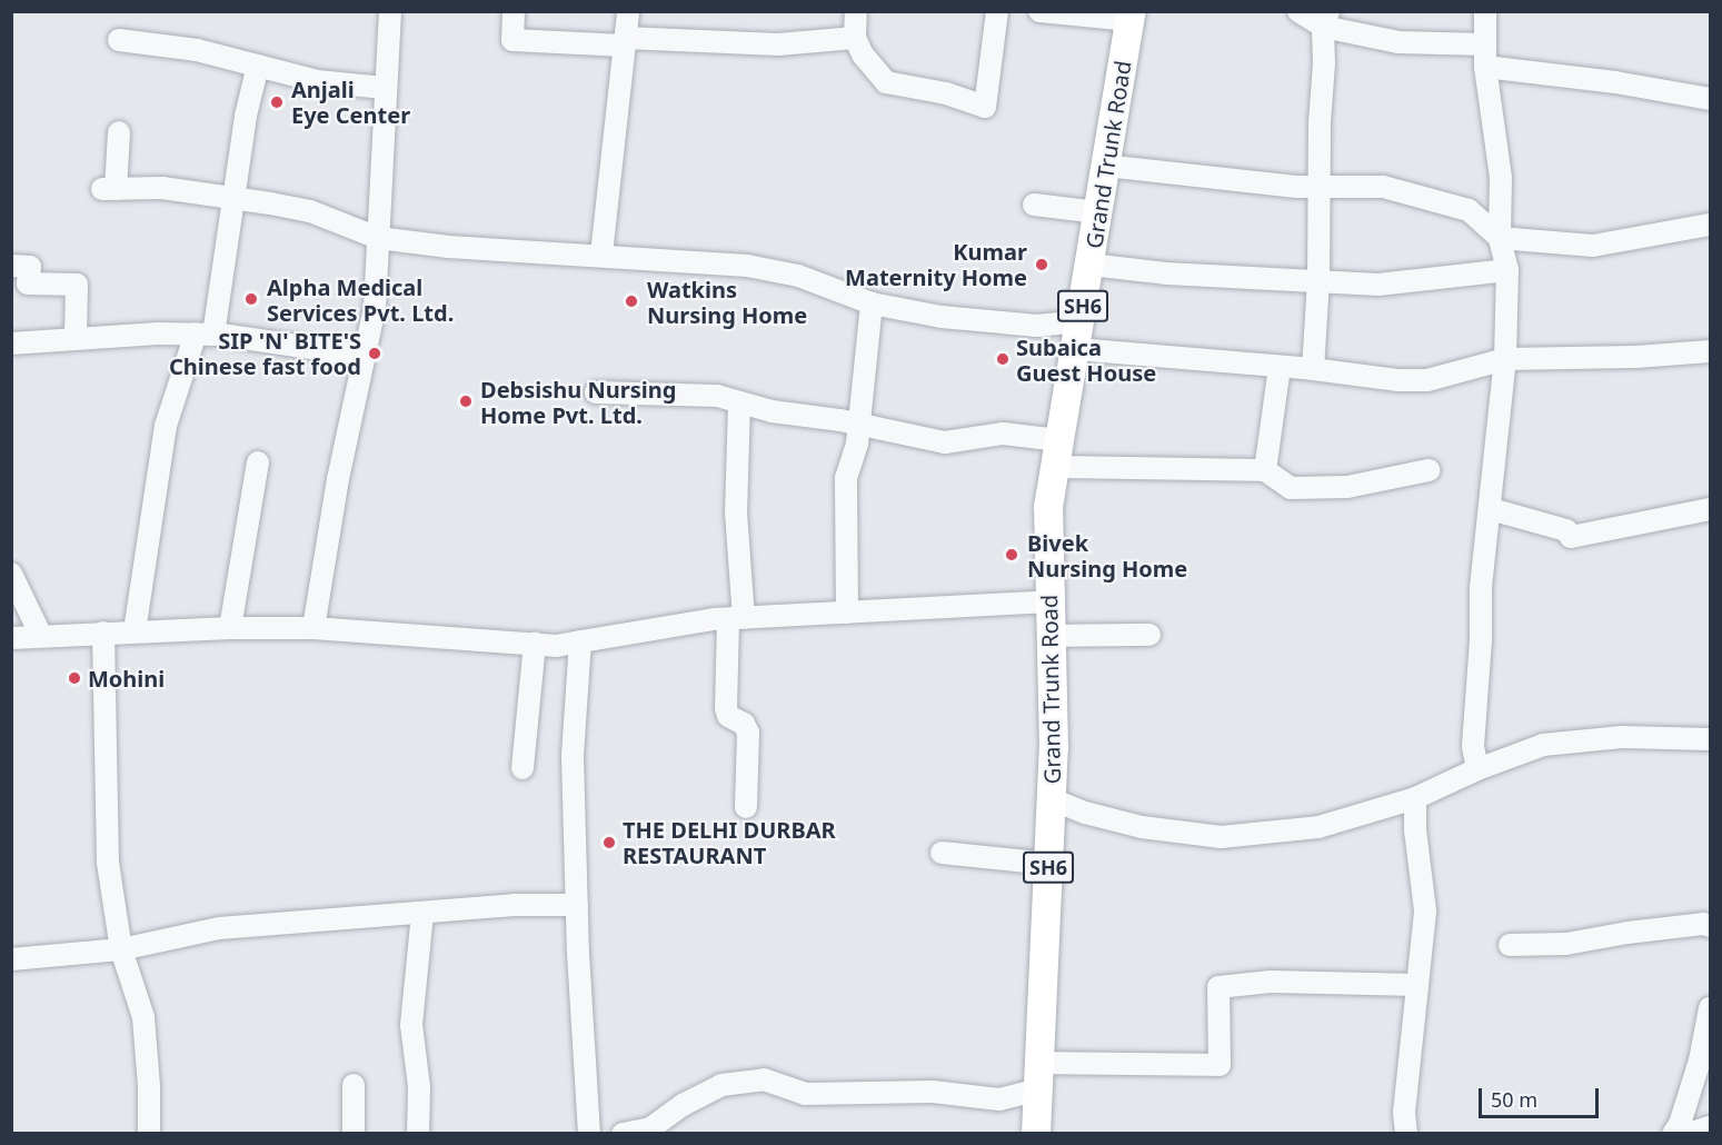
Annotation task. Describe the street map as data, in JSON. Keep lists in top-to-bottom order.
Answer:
{
  "streets": {
    "main road": ["Grand Trunk Road", "SH6"]
  },
  "places": [
    "Anjali Eye Center",
    "Kumar Maternity Home",
    "Alpha Medical Services Pvt. Ltd.",
    "Watkins Nursing Home",
    "SIP 'N' BITE'S Chinese fast food",
    "Subaica Guest House",
    "Debsishu Nursing Home Pvt. Ltd.",
    "Bivek Nursing Home",
    "Mohini",
    "THE DELHI DURBAR RESTAURANT"
  ],
  "scale_bar": "50 m"
}
